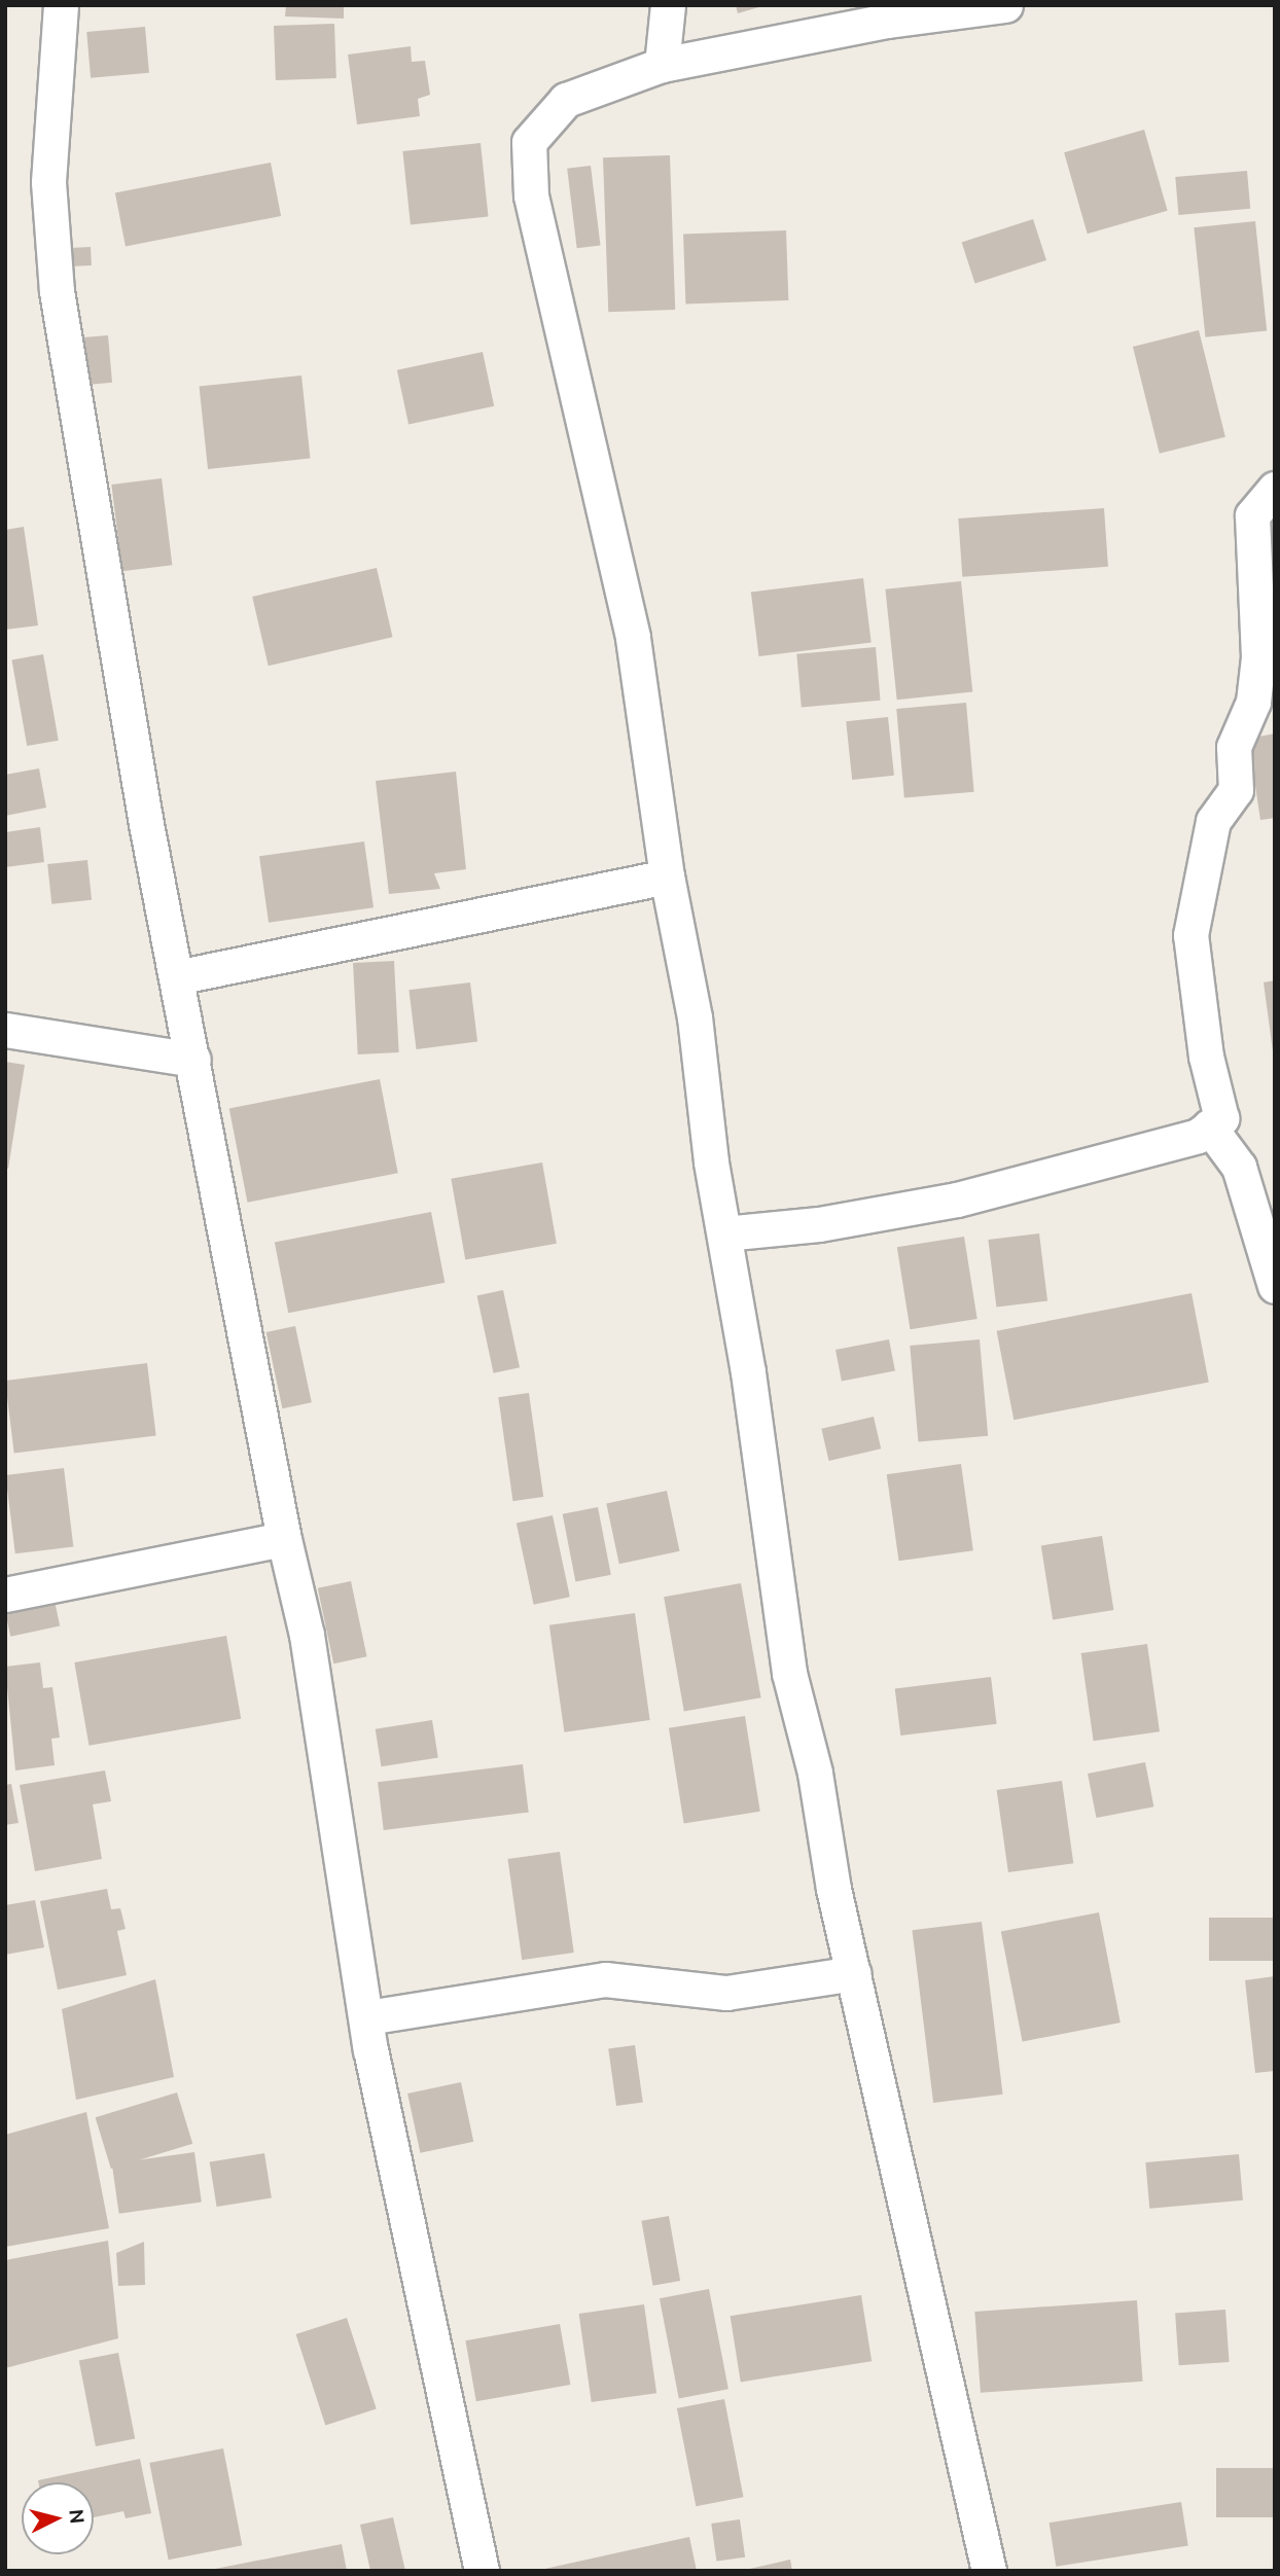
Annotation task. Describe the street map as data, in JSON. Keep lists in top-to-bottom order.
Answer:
{
  "north": "right"
}
